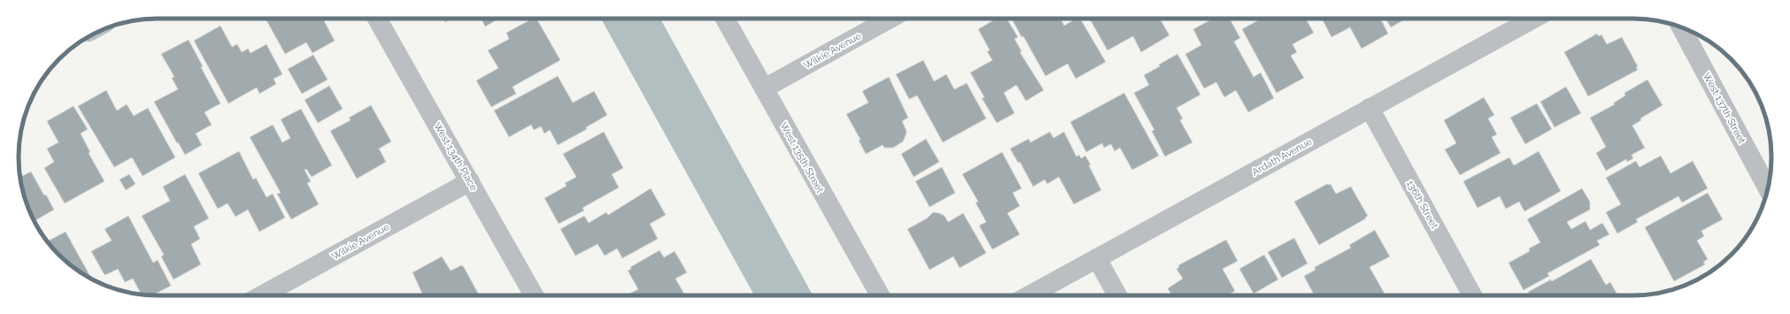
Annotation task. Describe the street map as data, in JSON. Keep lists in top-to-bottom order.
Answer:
{
  "streets": {
    "street": [
      "Wilkie Avenue",
      "West 137th Street",
      "West 134th Place",
      "Ardath Avenue",
      "West 135th Street",
      "136th Street"
    ]
  },
  "crossings": [
    ["Wilkie Avenue", "West 134th Place"],
    ["Wilkie Avenue", "West 135th Street"],
    ["Ardath Avenue", "136th Street"]
  ]
}
